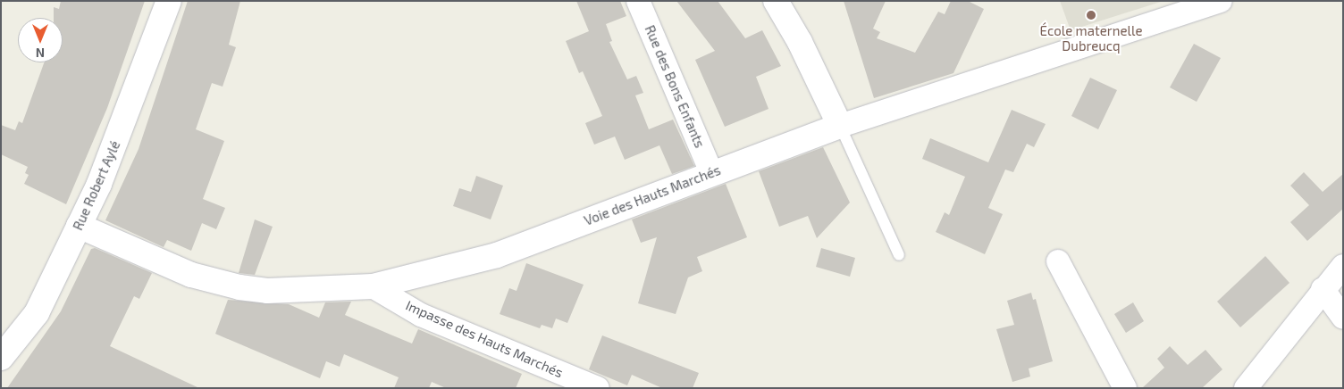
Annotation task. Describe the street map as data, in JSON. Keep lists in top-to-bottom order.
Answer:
{
  "streets": {
    "street": [
      "Rue des Bons Enfants",
      "Rue Robert Aylé",
      "Voie des Hauts Marchés",
      "Impasse des Hauts Marchés"
    ]
  },
  "crossings": [
    ["Rue des Bons Enfants", "Voie des Hauts Marchés"],
    ["Rue Robert Aylé", "Voie des Hauts Marchés"],
    ["Voie des Hauts Marchés", "Impasse des Hauts Marchés"]
  ],
  "places": ["École maternelle Dubreucq"],
  "north": "bottom"
}
